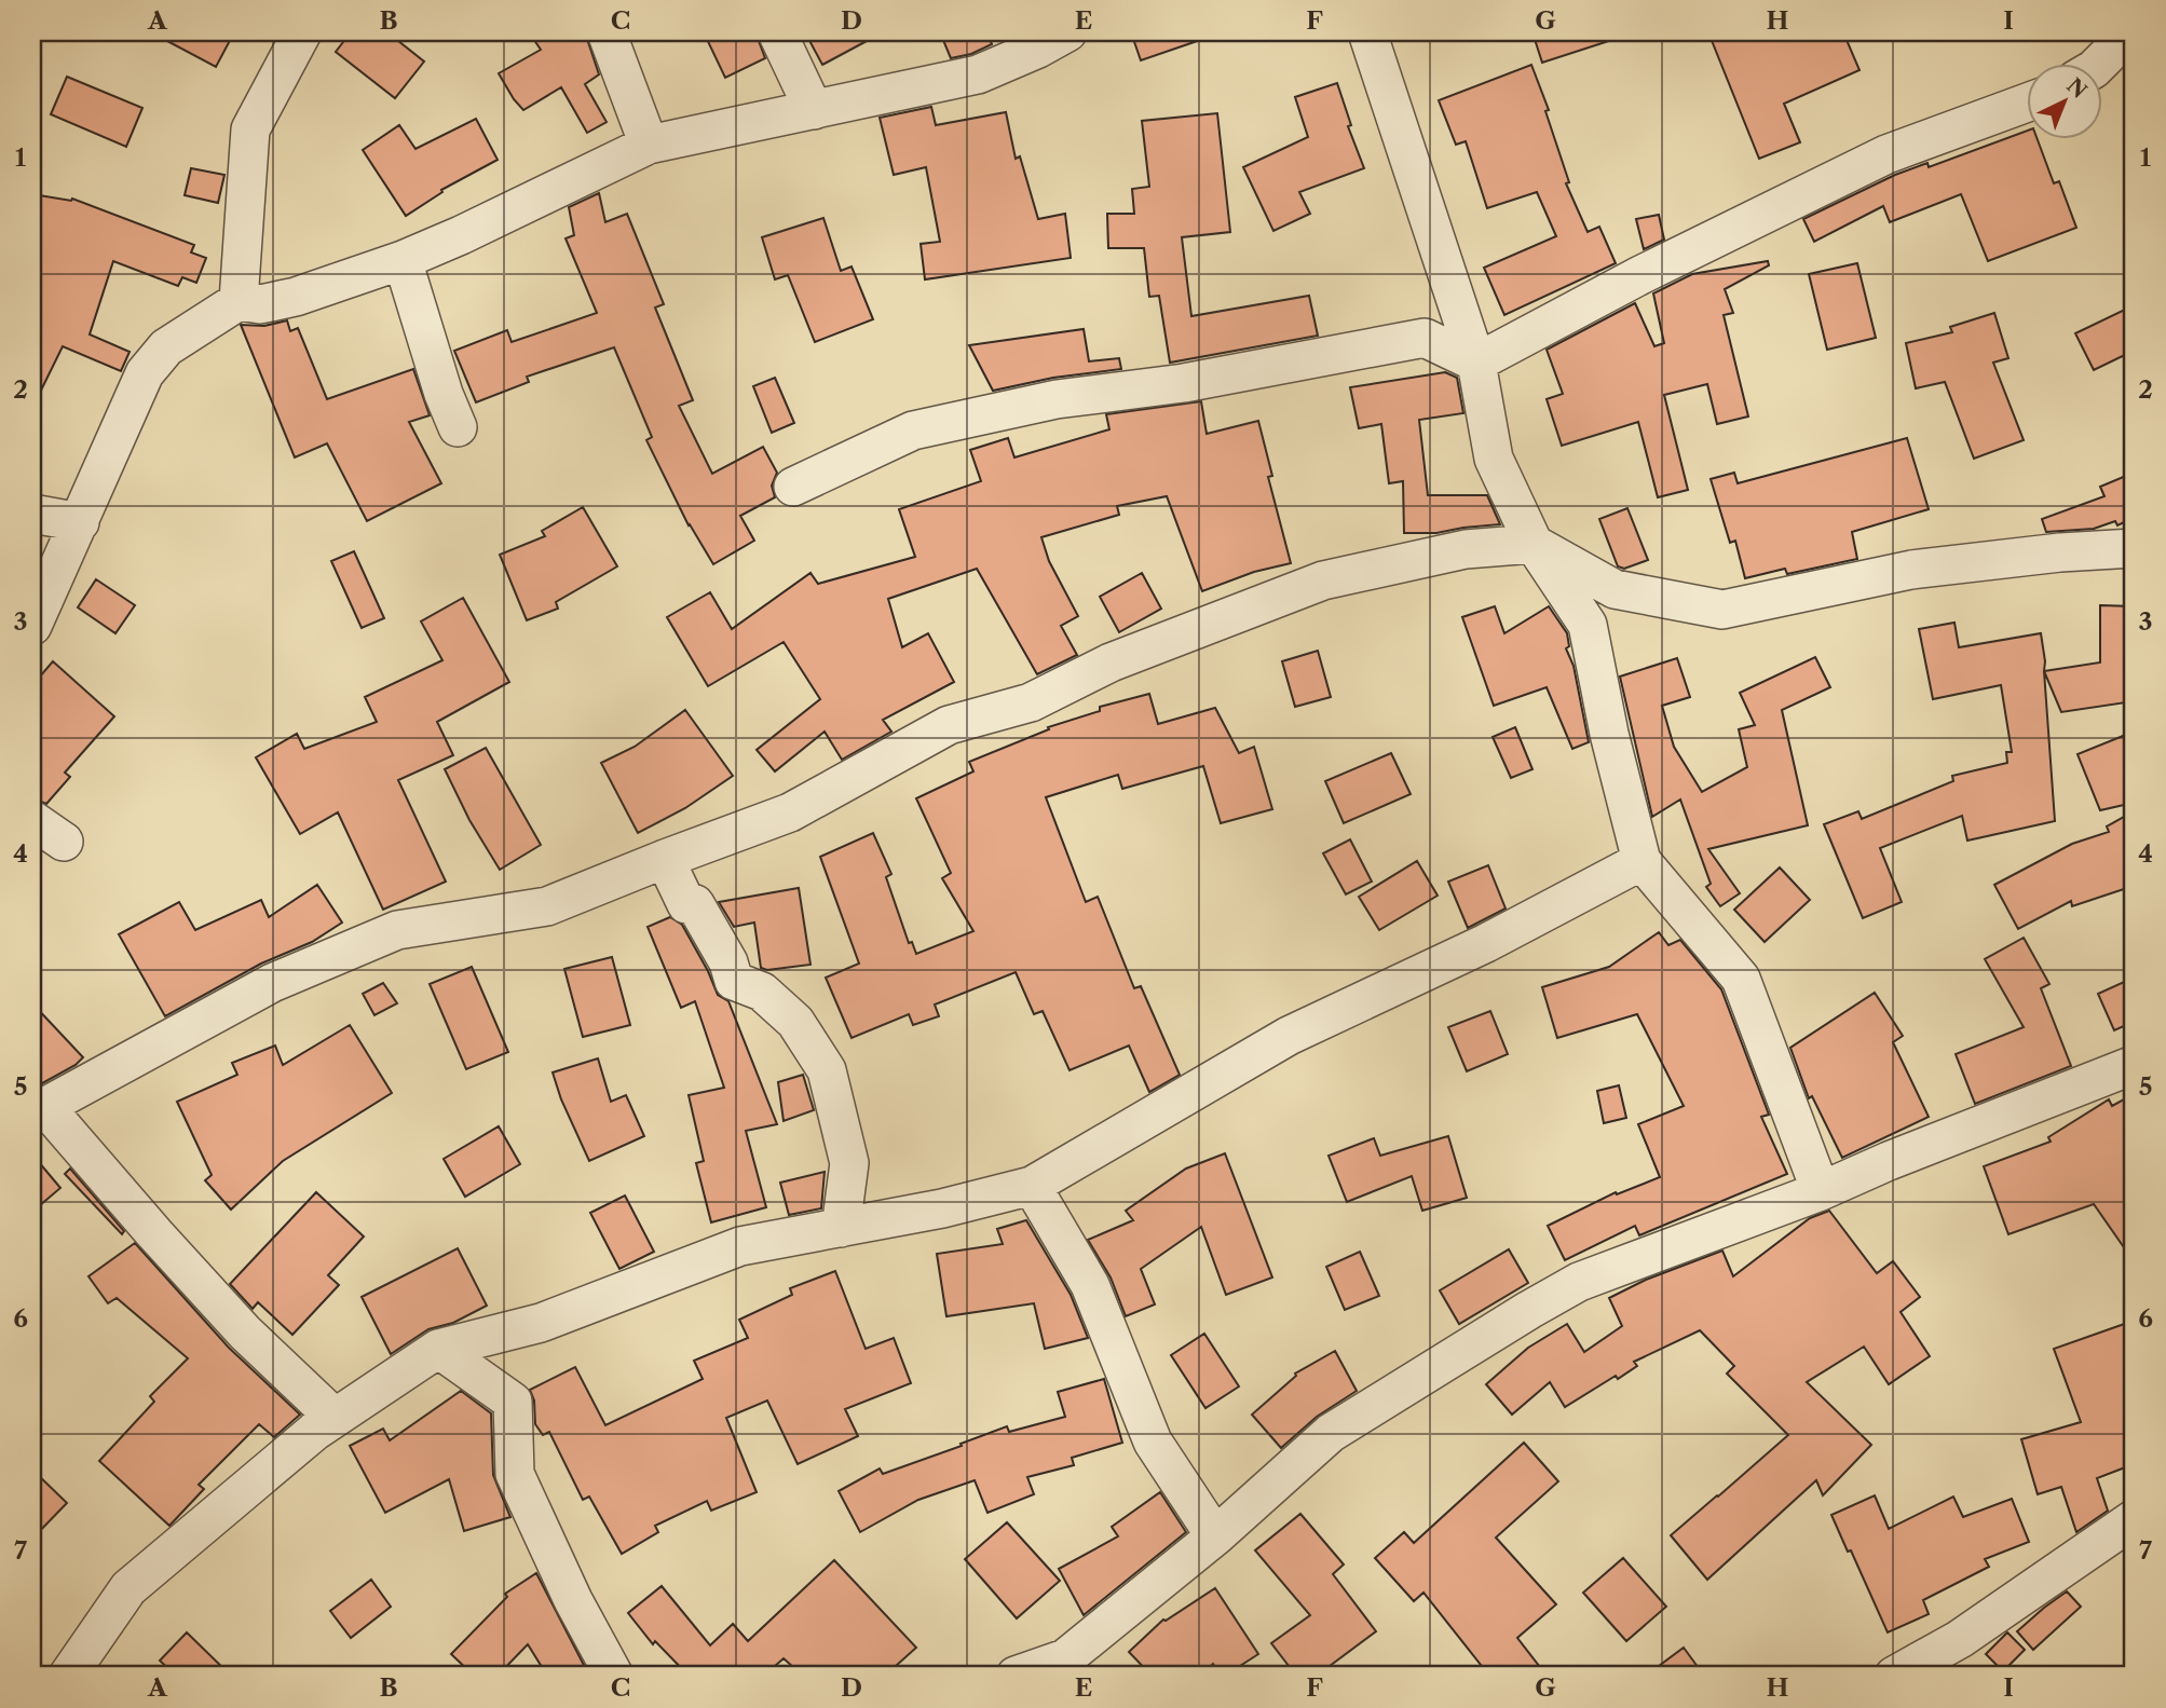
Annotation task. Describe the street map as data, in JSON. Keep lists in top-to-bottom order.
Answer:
{
  "north": "top right",
  "grid": {
    "columns": [
      "A",
      "B",
      "C",
      "D",
      "E",
      "F",
      "G",
      "H",
      "I"
    ],
    "rows": [
      "1",
      "2",
      "3",
      "4",
      "5",
      "6",
      "7"
    ]
  }
}
